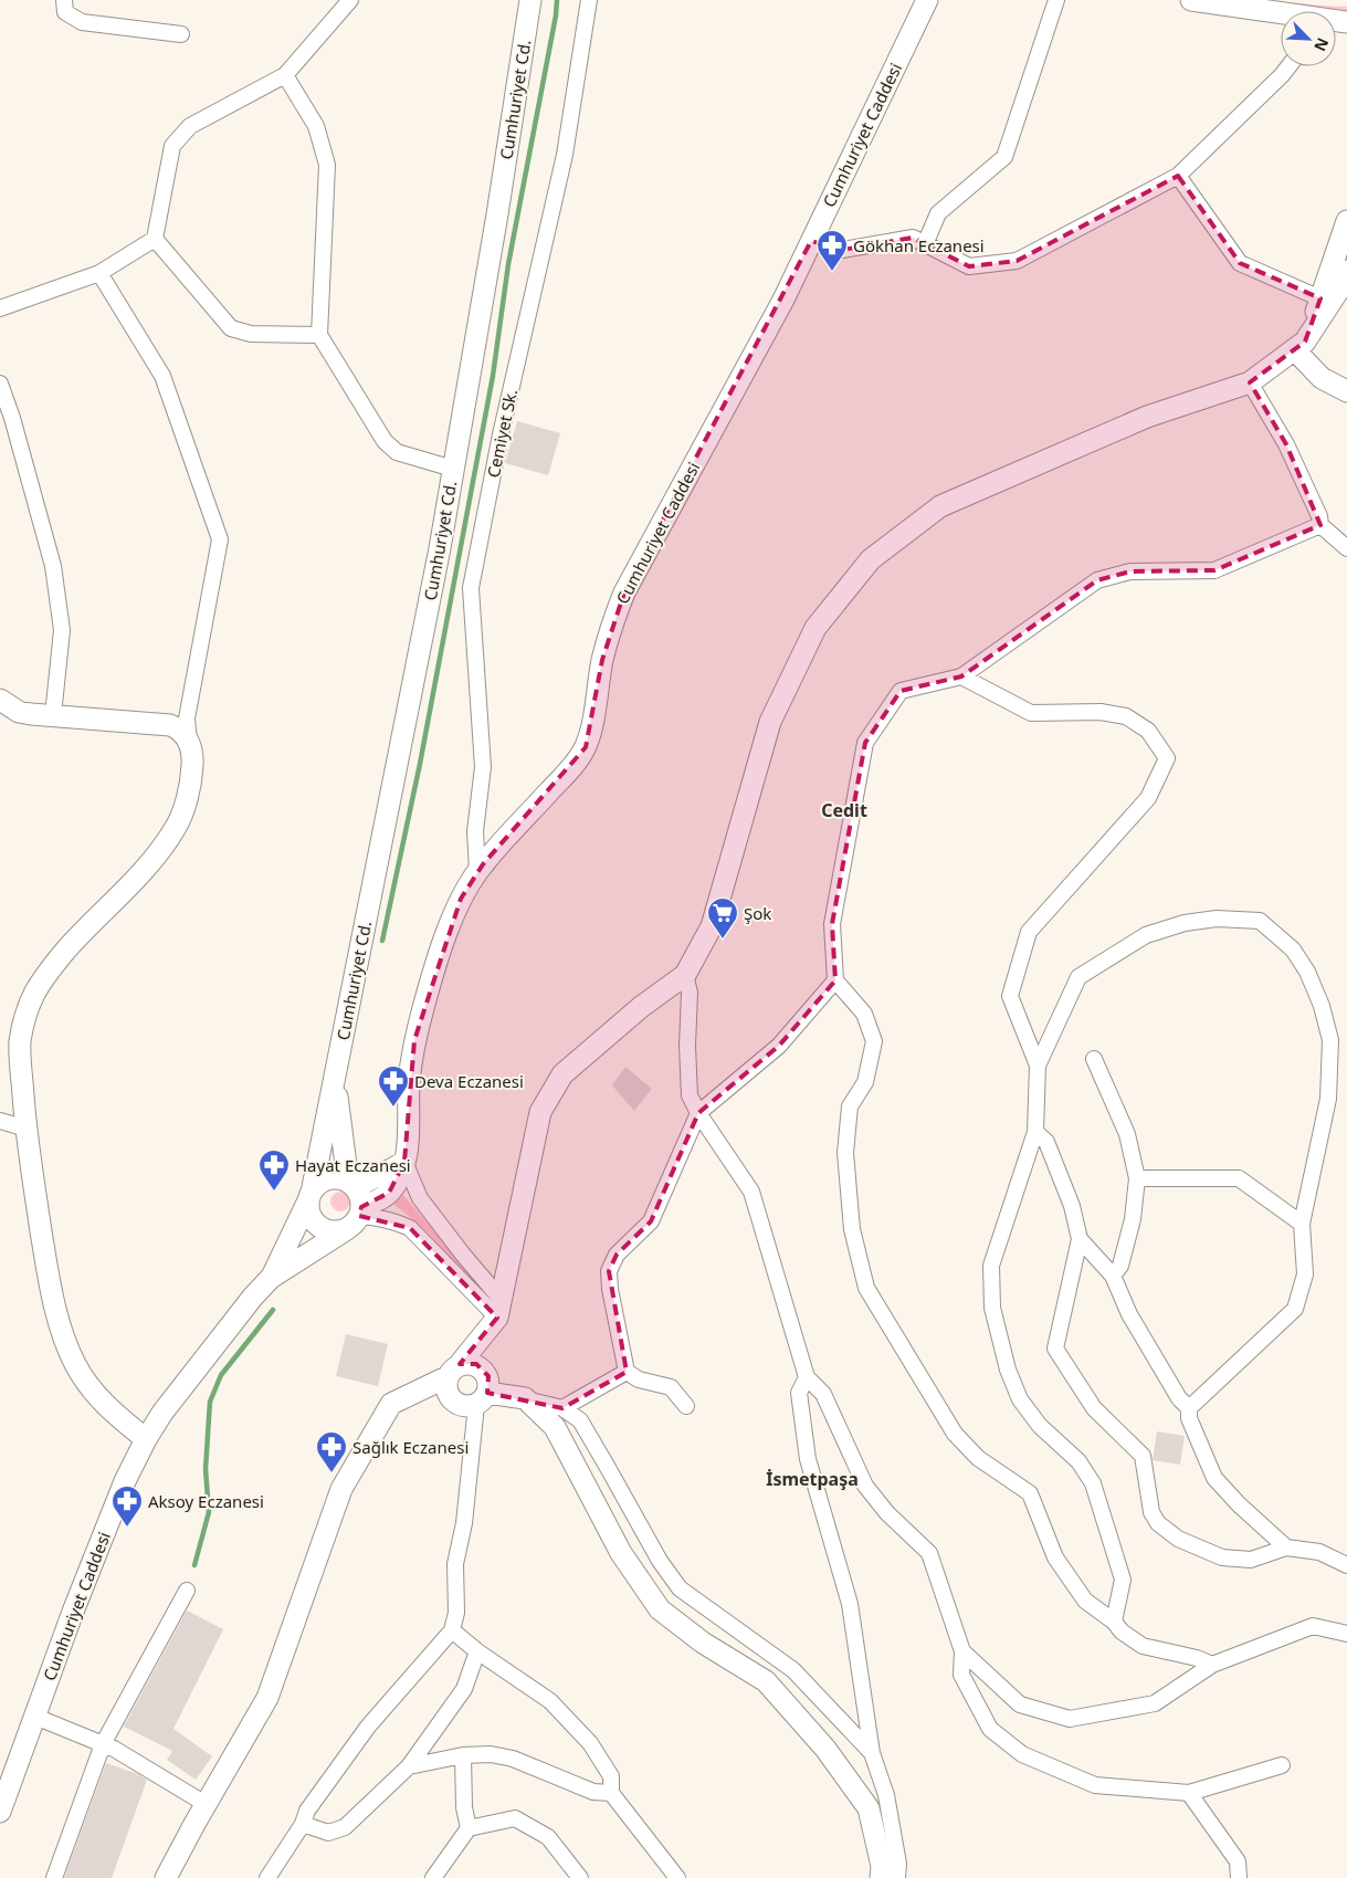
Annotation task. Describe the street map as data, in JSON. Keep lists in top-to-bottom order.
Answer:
{
  "streets": {
    "street": ["Cumhuriyet Cd.", "Cumhuriyet Caddesi", "Cemiyet Sk."]
  },
  "crossings": [
    ["Cumhuriyet Cd.", "Cumhuriyet Caddesi"],
    ["Cumhuriyet Caddesi", "Cemiyet Sk."]
  ],
  "districts": ["Cedit", "İsmetpaşa"],
  "places": {
    "pharmacy": [
      "Gökhan Eczanesi",
      "Deva Eczanesi",
      "Hayat Eczanesi",
      "Sağlık Eczanesi",
      "Aksoy Eczanesi"
    ],
    "supermarket": ["Şok"]
  },
  "north": "bottom right"
}
